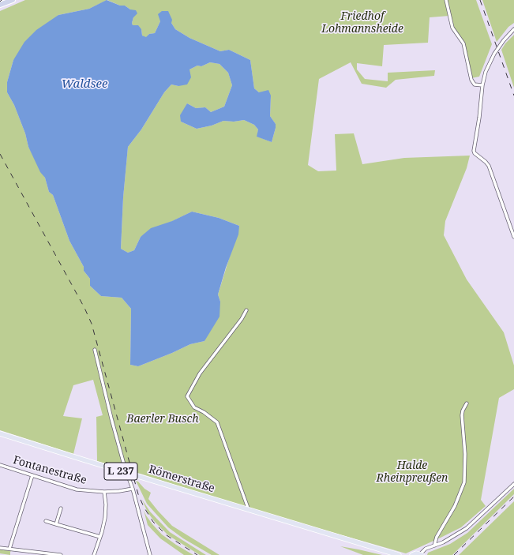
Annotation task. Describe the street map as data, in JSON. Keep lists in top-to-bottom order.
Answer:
{
  "streets": {
    "main road": ["L 237", "Römerstraße"],
    "street": ["Fontanestraße"]
  },
  "water": ["Waldsee"],
  "parks": ["Friedhof Lohmannsheide", "Baerler Busch", "Halde Rheinpreußen"]
}
